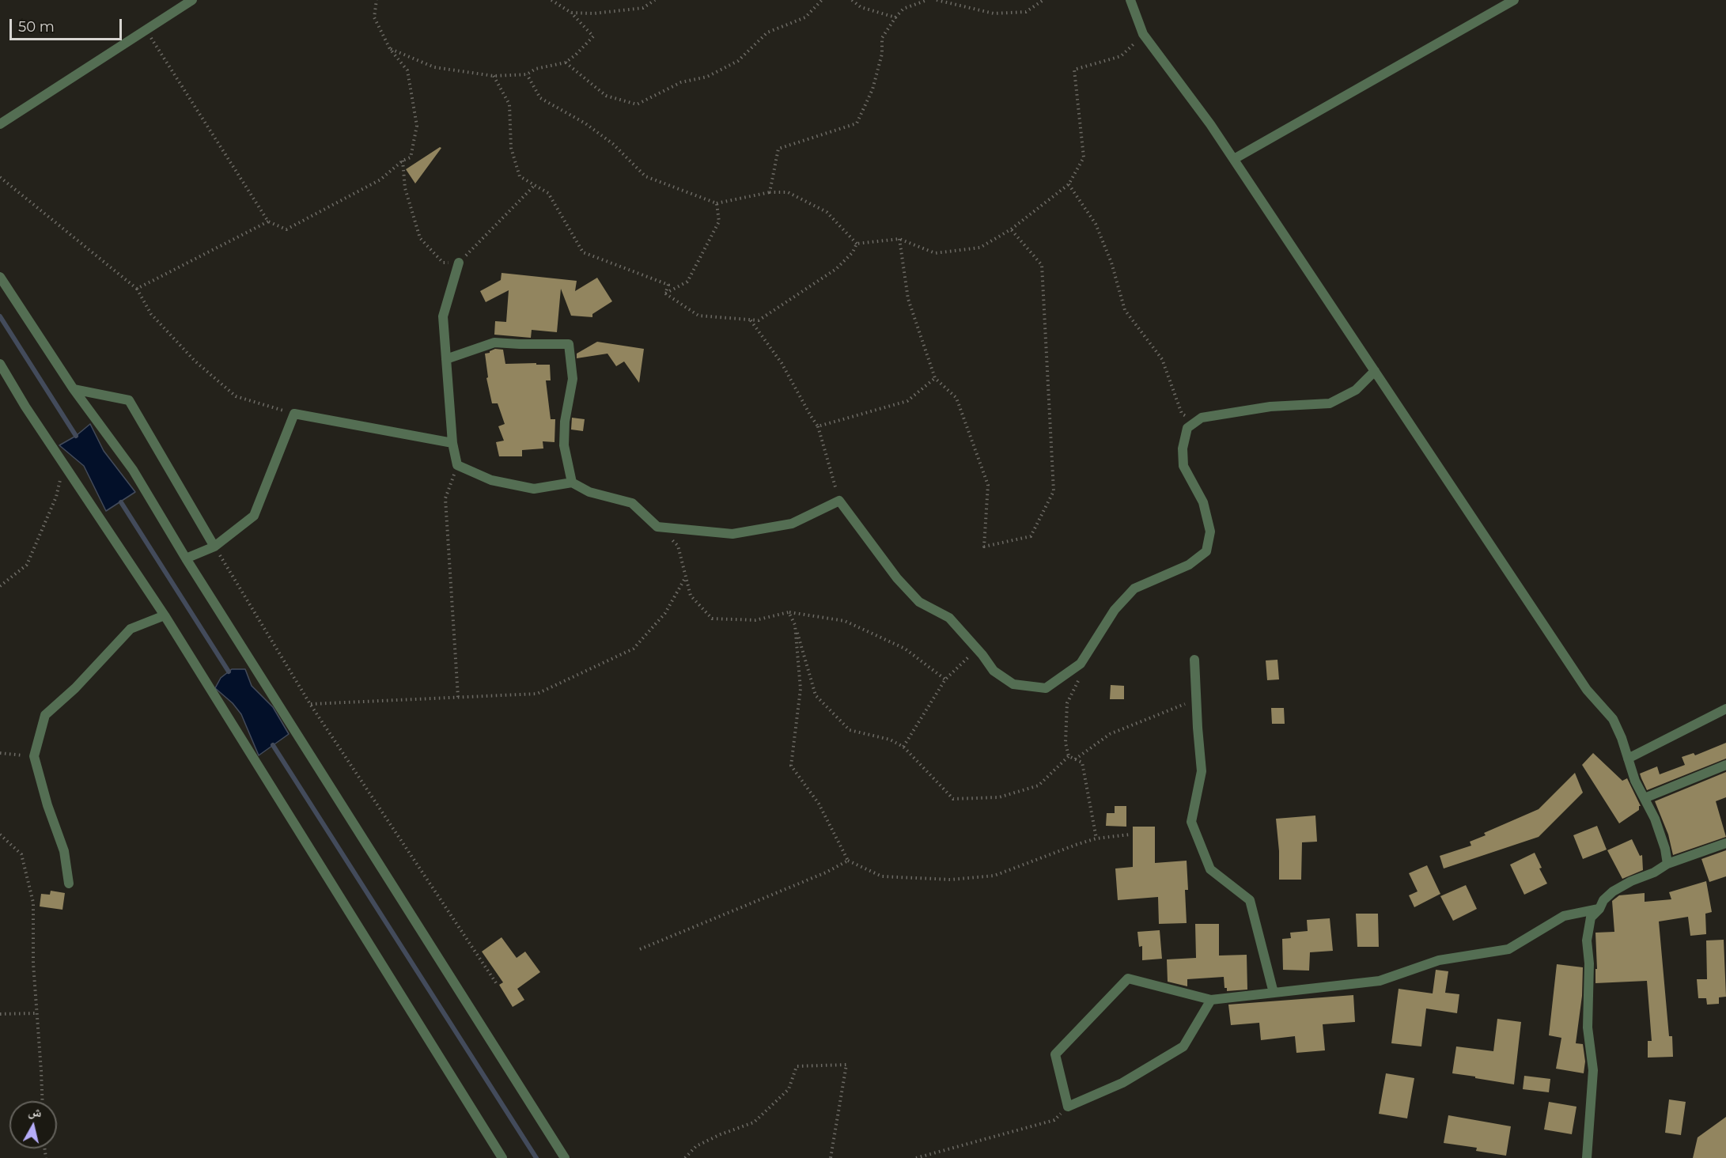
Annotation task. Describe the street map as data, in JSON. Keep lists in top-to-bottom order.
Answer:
{
  "scale_bar": "50 m",
  "north": "top"
}
